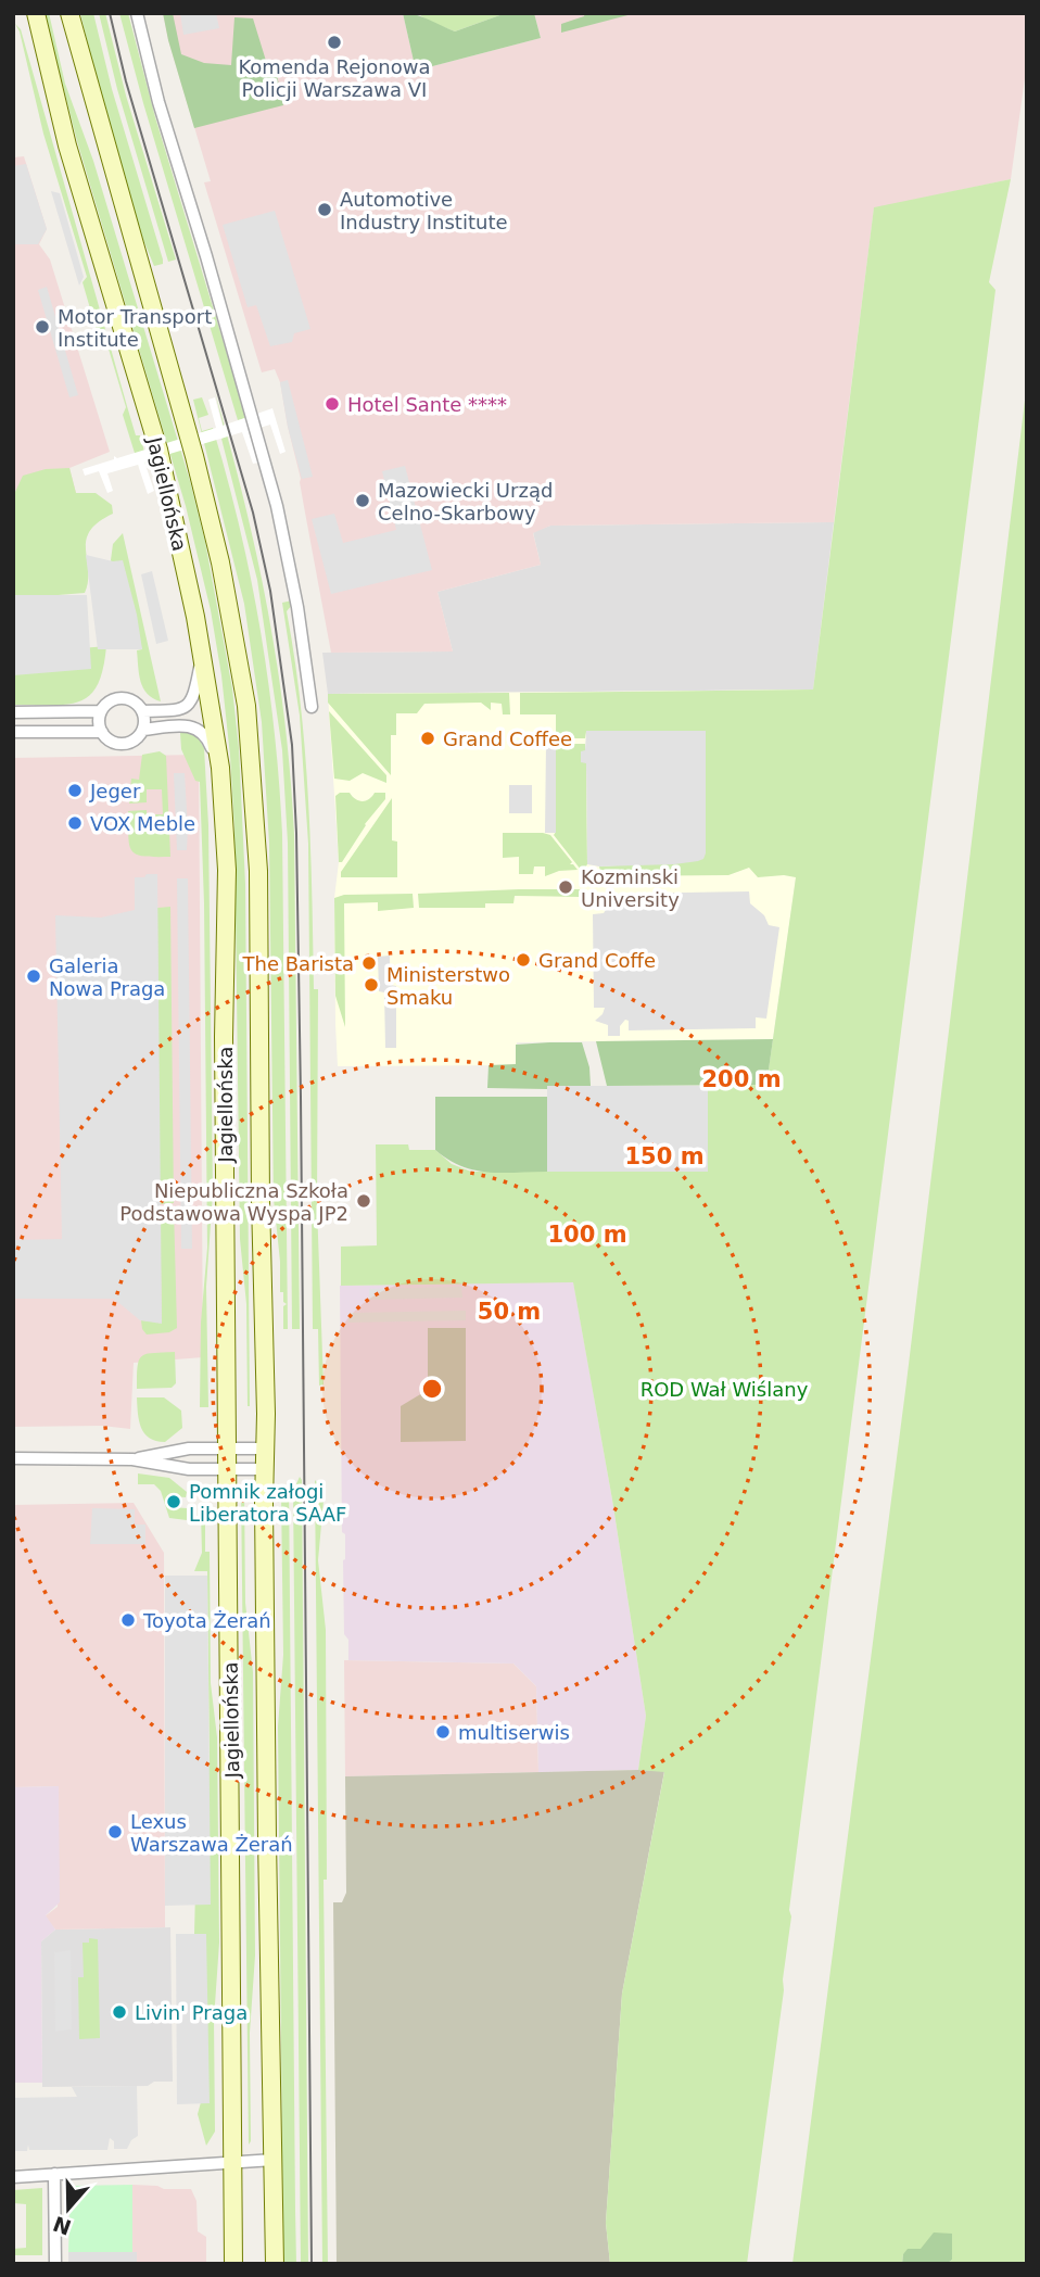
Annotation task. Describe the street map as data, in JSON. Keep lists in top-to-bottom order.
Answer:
{
  "streets": {
    "main road": ["Jagiellońska"]
  },
  "parks": ["ROD Wał Wiślany"],
  "places": [
    "Komenda Rejonowa Policji Warszawa VI",
    "Automotive Industry Institute",
    "Motor Transport Institute",
    "Hotel Sante ****",
    "Mazowiecki Urząd Celno-Skarbowy",
    "Grand Coffee",
    "Jeger",
    "VOX Meble",
    "Kozminski University",
    "Grand Coffe",
    "The Barista",
    "Galeria Nowa Praga",
    "Ministerstwo Smaku",
    "Niepubliczna Szkoła Podstawowa Wyspa JP2",
    "Pomnik załogi Liberatora SAAF",
    "Toyota Żerań",
    "multiserwis",
    "Lexus Warszawa Żerań",
    "Livin' Praga"
  ],
  "north": "bottom",
  "rings": [
    "200 m",
    "150 m",
    "100 m",
    "50 m"
  ]
}
